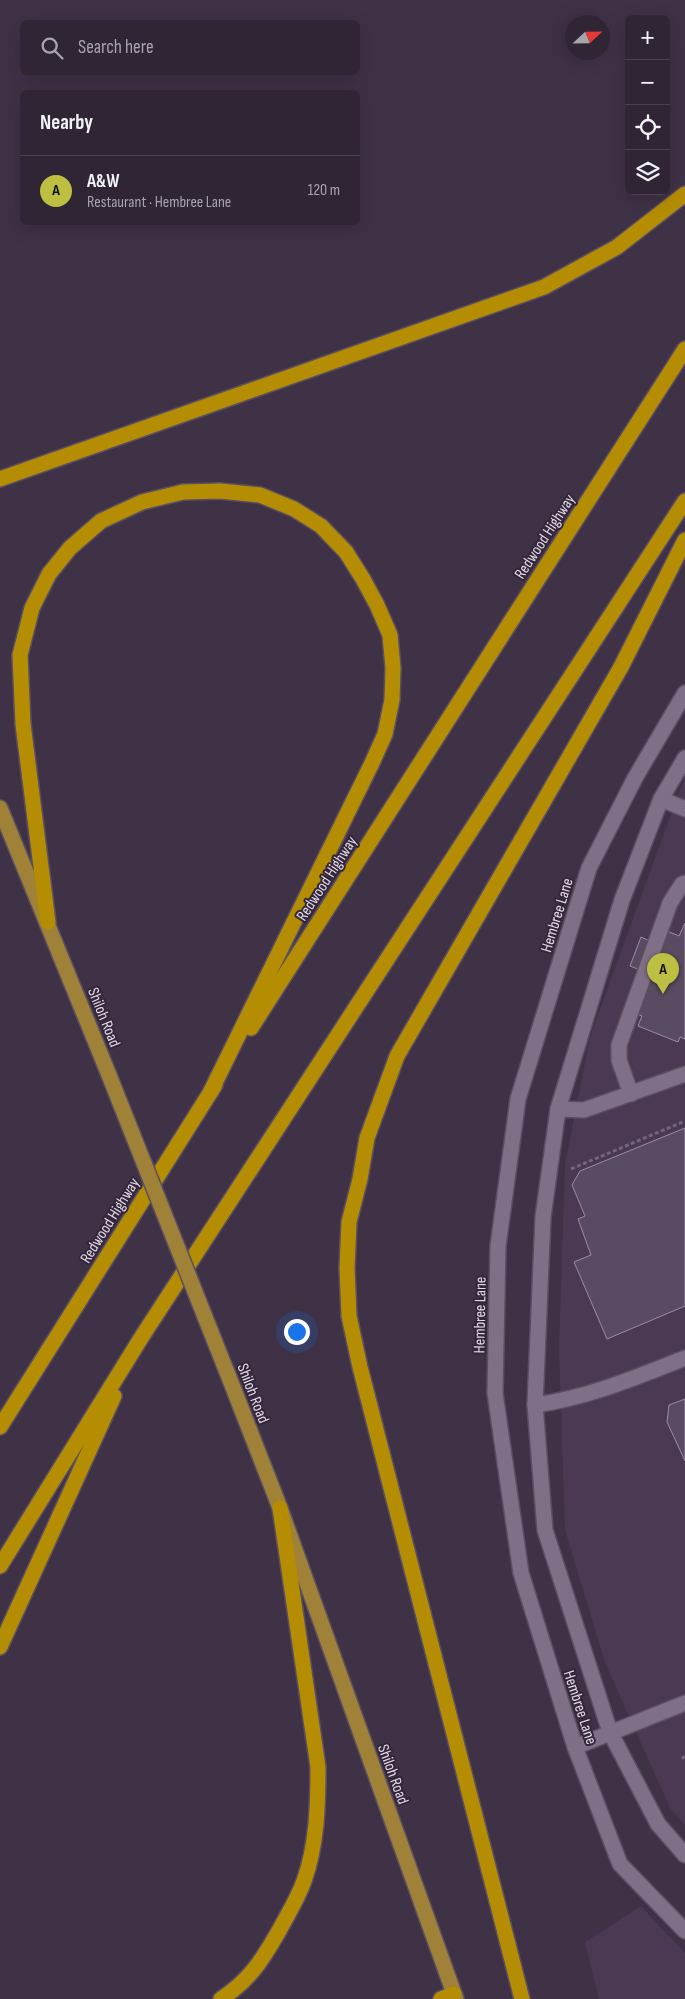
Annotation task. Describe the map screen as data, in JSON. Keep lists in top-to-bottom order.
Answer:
{
  "streets": {
    "highway": ["Redwood Highway"],
    "main road": ["Shiloh Road"],
    "street": ["Hembree Lane"]
  },
  "north": "right",
  "page": {
    "map_buttons": ["+", "−"],
    "search": "Search here",
    "heading": "Nearby",
    "list": [
      {
        "mark": "A",
        "name": "A&W",
        "note": "Restaurant · Hembree Lane",
        "value": "120 m"
      }
    ],
    "pins": "A"
  }
}
